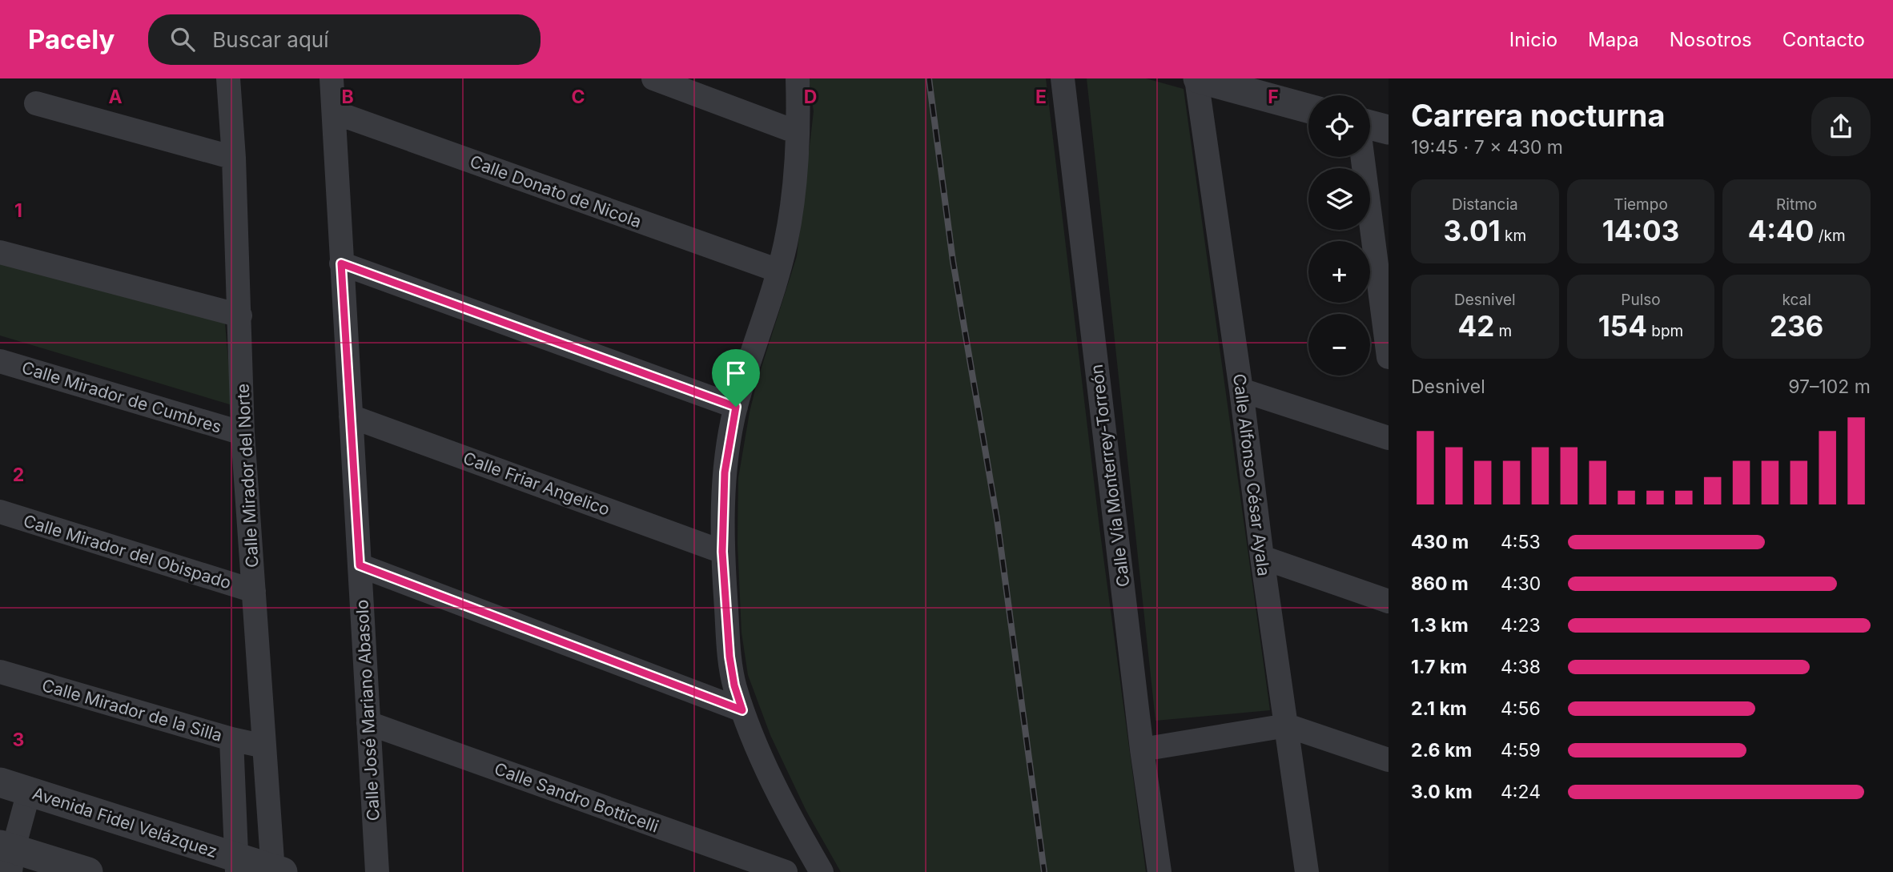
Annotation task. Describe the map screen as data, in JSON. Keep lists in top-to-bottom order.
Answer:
{
  "streets": {
    "street": [
      "Calle Donato de Nicola",
      "Calle Mirador de Cumbres",
      "Calle Alfonso César Ayala",
      "Calle Mirador del Norte",
      "Calle Vía Monterrey-Torreón",
      "Calle Friar Angelico",
      "Calle Mirador del Obispado",
      "Calle Mirador de la Silla",
      "Calle José Mariano Abasolo",
      "Calle Sandro Botticelli",
      "Avenida Fidel Velázquez"
    ]
  },
  "crossings": [
    ["Calle Donato de Nicola", "Calle José Mariano Abasolo"],
    ["Calle Mirador de Cumbres", "Calle Mirador del Norte"],
    ["Calle Mirador del Norte", "Calle Mirador del Obispado"],
    ["Calle Mirador del Norte", "Calle Mirador de la Silla"],
    ["Calle Mirador del Norte", "Avenida Fidel Velázquez"],
    ["Calle Friar Angelico", "Calle José Mariano Abasolo"],
    ["Calle José Mariano Abasolo", "Calle Sandro Botticelli"]
  ],
  "page": {
    "header": "Pacely",
    "search": "Buscar aquí",
    "nav": [
      "Inicio",
      "Mapa",
      "Nosotros",
      "Contacto"
    ],
    "heading": ["Carrera nocturna", "19:45 · 7 × 430 m"],
    "map_buttons": ["+", "−"],
    "stats": [
      ["Distancia", "3.01 km"],
      ["Tiempo", "14:03"],
      ["Ritmo", "4:40 /km"],
      ["Desnivel", "42 m"],
      ["Pulso", "154 bpm"],
      ["kcal", "236"]
    ],
    "chart": ["Desnivel", "97–102 m"],
    "list": [
      {
        "name": "430 m",
        "note": "4:53"
      },
      {
        "name": "860 m",
        "note": "4:30"
      },
      {
        "name": "1.3 km",
        "note": "4:23"
      },
      {
        "name": "1.7 km",
        "note": "4:38"
      },
      {
        "name": "2.1 km",
        "note": "4:56"
      },
      {
        "name": "2.6 km",
        "note": "4:59"
      },
      {
        "name": "3.0 km",
        "note": "4:24"
      }
    ]
  },
  "grid": {
    "columns": [
      "A",
      "B",
      "C",
      "D",
      "E",
      "F"
    ],
    "rows": ["1", "2", "3"]
  }
}
